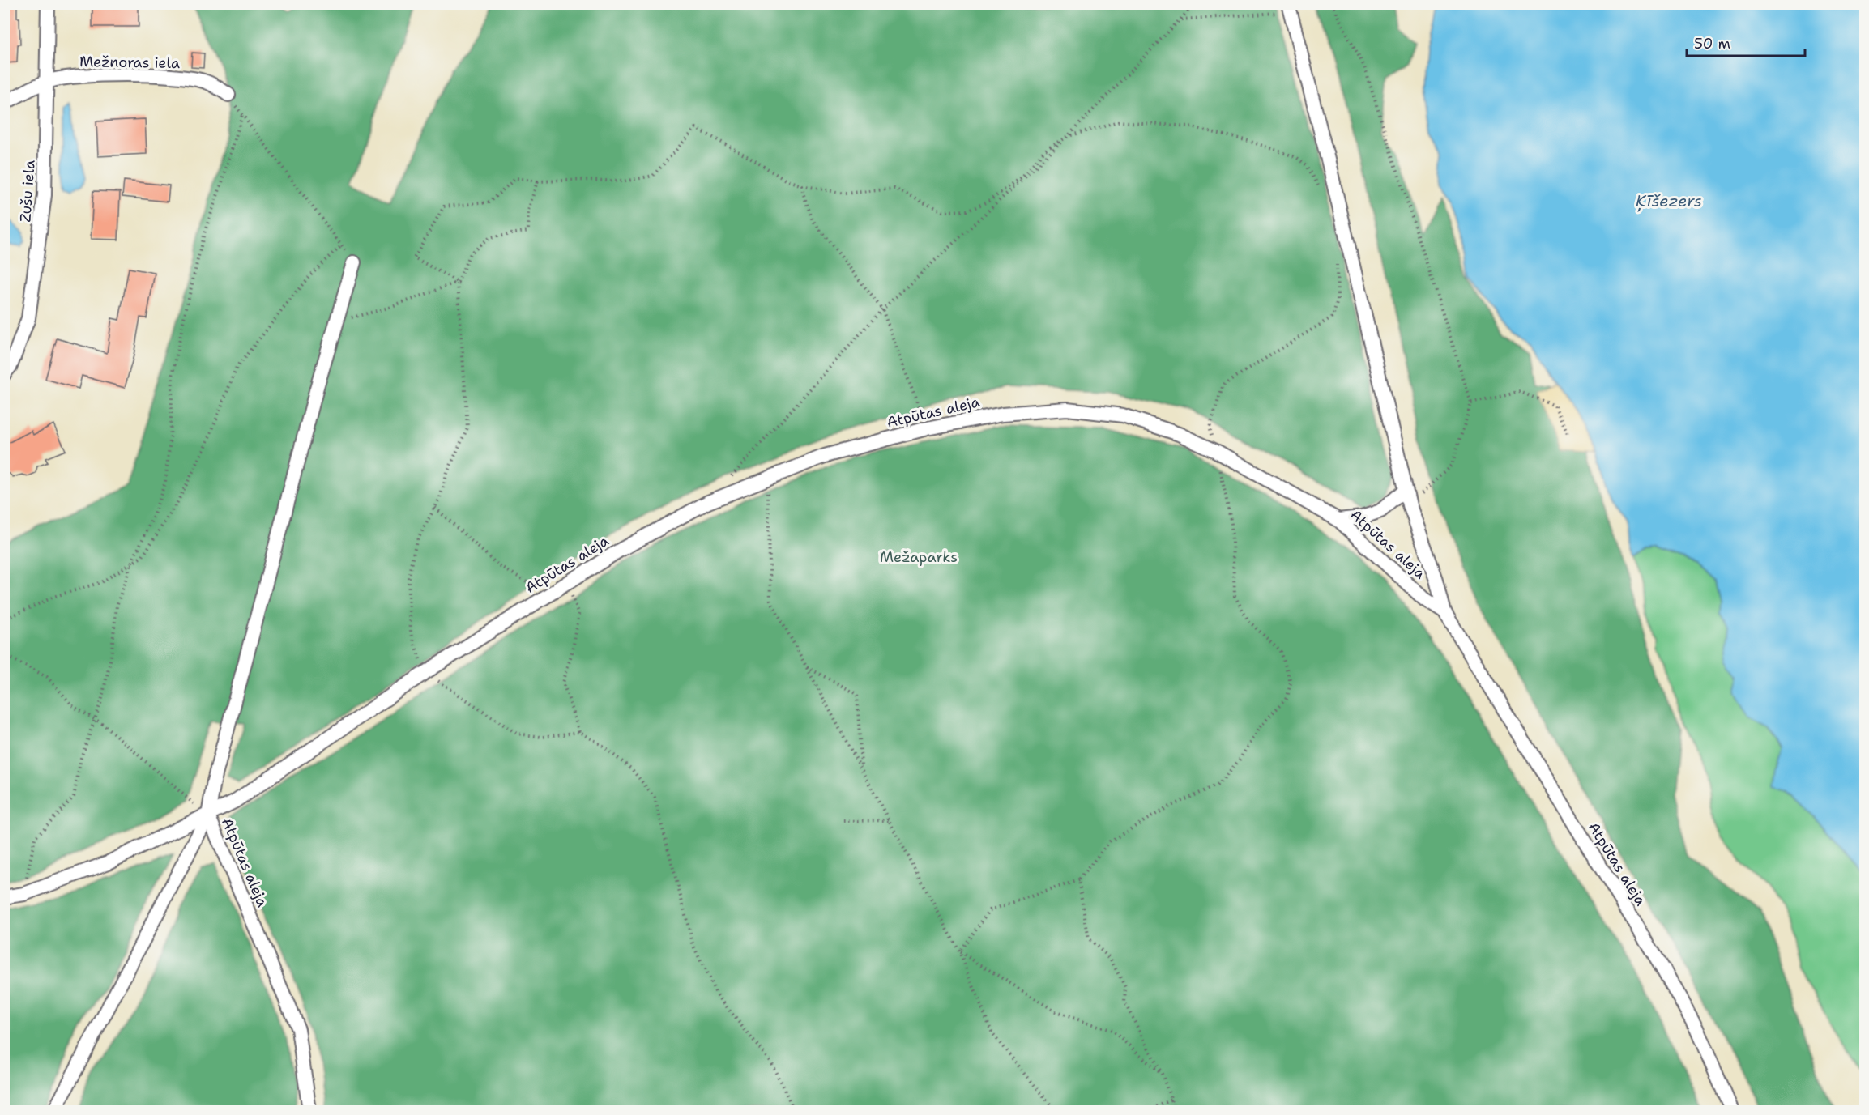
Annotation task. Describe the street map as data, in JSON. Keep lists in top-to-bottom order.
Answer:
{
  "streets": {
    "street": ["Mežnoras iela", "Zušu iela", "Atpūtas aleja"]
  },
  "crossings": [
    ["Mežnoras iela", "Zušu iela"]
  ],
  "water": ["Ķīšezers"],
  "parks": ["Mežaparks"],
  "scale_bar": "50 m"
}
